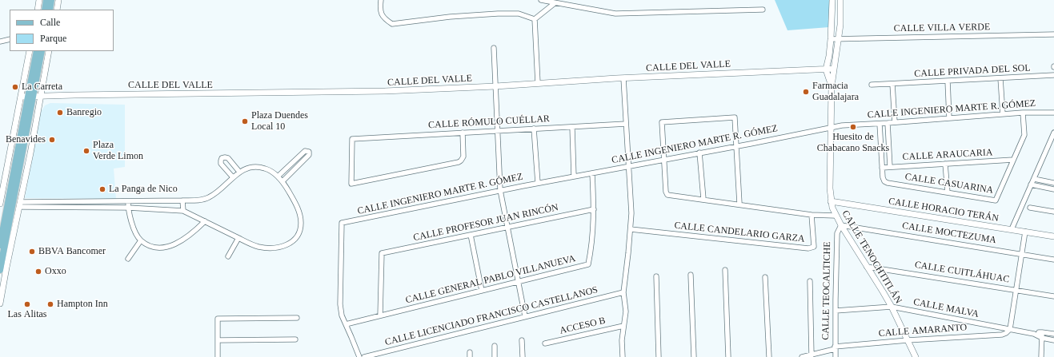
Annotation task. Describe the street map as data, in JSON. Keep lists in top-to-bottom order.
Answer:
{
  "streets": {
    "street": [
      "CALLE VILLA VERDE",
      "CALLE DEL VALLE",
      "CALLE PRIVADA DEL SOL",
      "CALLE INGENIERO MARTE R. GÓMEZ",
      "CALLE RÓMULO CUÉLLAR",
      "CALLE ARAUCARIA",
      "CALLE CASUARINA",
      "CALLE HORACIO TERÁN",
      "CALLE PROFESOR JUAN RINCÓN",
      "CALLE CANDELARIO GARZA",
      "CALLE MOCTEZUMA",
      "CALLE TENOCHTITLÁN",
      "CALLE CUITLÁHUAC",
      "CALLE GENERAL PABLO VILLANUEVA",
      "CALLE TEOCALTICHE",
      "CALLE MALVA",
      "CALLE LICENCIADO FRANCISCO CASTELLANOS",
      "ACCESO B",
      "CALLE AMARANTO"
    ]
  },
  "crossings": [
    ["CALLE VILLA VERDE", "CALLE TENOCHTITLÁN"],
    ["CALLE DEL VALLE", "CALLE TENOCHTITLÁN"],
    ["CALLE INGENIERO MARTE R. GÓMEZ", "CALLE CASUARINA"],
    ["CALLE INGENIERO MARTE R. GÓMEZ", "CALLE TENOCHTITLÁN"],
    ["CALLE INGENIERO MARTE R. GÓMEZ", "CALLE GENERAL PABLO VILLANUEVA"],
    ["CALLE ARAUCARIA", "CALLE CASUARINA"],
    ["CALLE HORACIO TERÁN", "CALLE TENOCHTITLÁN"],
    ["CALLE PROFESOR JUAN RINCÓN", "CALLE GENERAL PABLO VILLANUEVA"],
    ["CALLE MOCTEZUMA", "CALLE TENOCHTITLÁN"],
    ["CALLE MOCTEZUMA", "CALLE TEOCALTICHE"],
    ["CALLE TENOCHTITLÁN", "CALLE CUITLÁHUAC"],
    ["CALLE TENOCHTITLÁN", "CALLE TEOCALTICHE"],
    ["CALLE TENOCHTITLÁN", "CALLE MALVA"],
    ["CALLE TENOCHTITLÁN", "CALLE AMARANTO"],
    ["CALLE TEOCALTICHE", "CALLE MALVA"],
    ["CALLE TEOCALTICHE", "CALLE AMARANTO"],
    ["CALLE MALVA", "CALLE AMARANTO"]
  ],
  "places": [
    "La Carreta",
    "Farmacia Guadalajara",
    "Banregio",
    "Plaza Duendes Local 10",
    "Huesito de Chabacano Snacks",
    "Benavides",
    "Plaza Verde Limon",
    "La Panga de Nico",
    "BBVA Bancomer",
    "Oxxo",
    "Las Alitas",
    "Hampton Inn"
  ],
  "legend": ["Calle", "Parque"]
}
